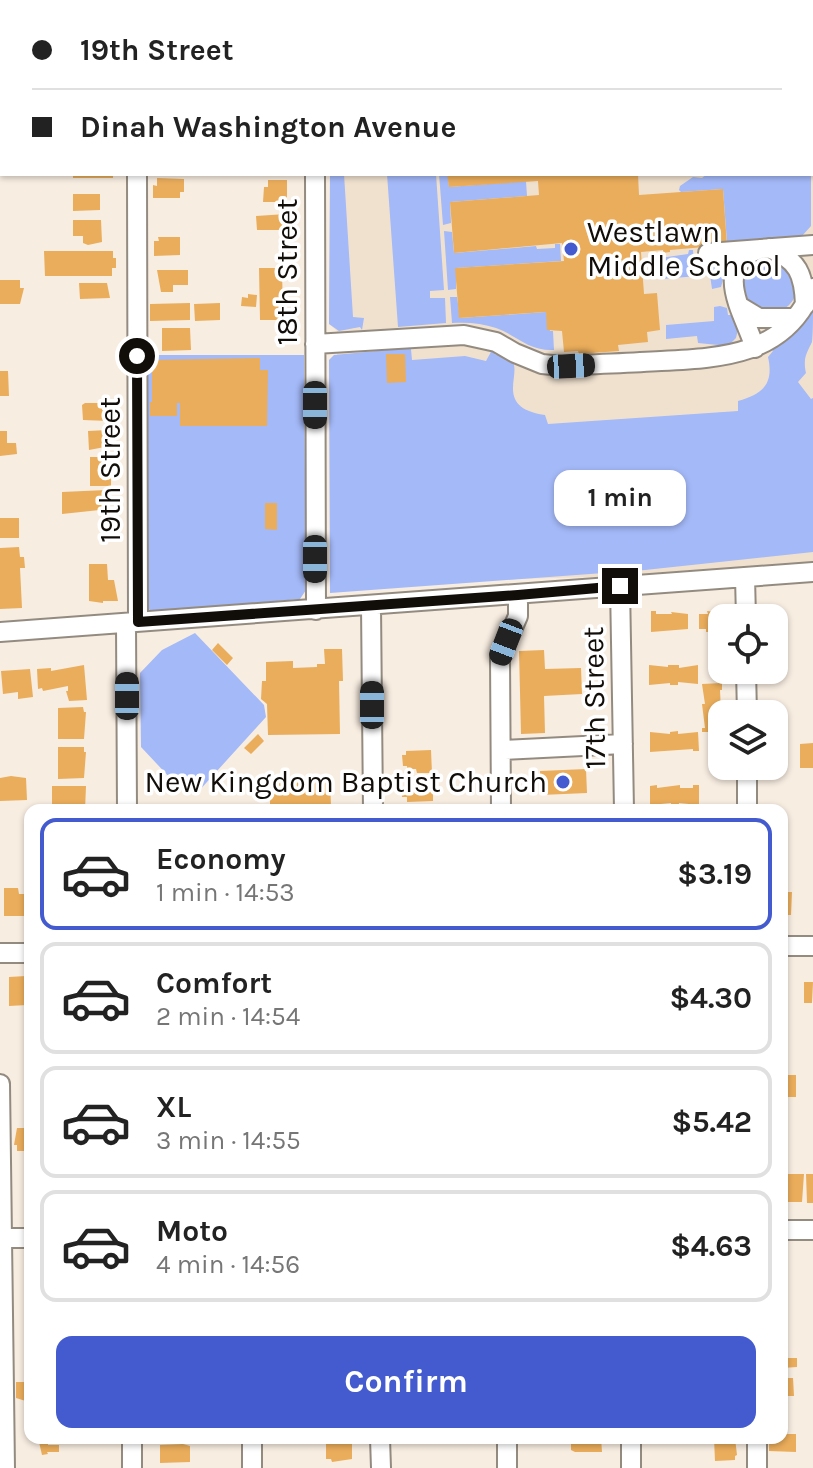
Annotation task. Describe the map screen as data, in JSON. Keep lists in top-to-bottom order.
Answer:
{
  "streets": {
    "street": ["18th Street", "19th Street", "17th Street"]
  },
  "places": ["Westlawn Middle School", "New Kingdom Baptist Church"],
  "page": {
    "banner": ["19th Street", "Dinah Washington Avenue"],
    "bubble": "1 min",
    "list": [
      {
        "name": "Economy",
        "note": "1 min · 14:53",
        "value": "$3.19"
      },
      {
        "name": "Comfort",
        "note": "2 min · 14:54",
        "value": "$4.30"
      },
      {
        "name": "XL",
        "note": "3 min · 14:55",
        "value": "$5.42"
      },
      {
        "name": "Moto",
        "note": "4 min · 14:56",
        "value": "$4.63"
      }
    ],
    "buttons": "Confirm"
  }
}
